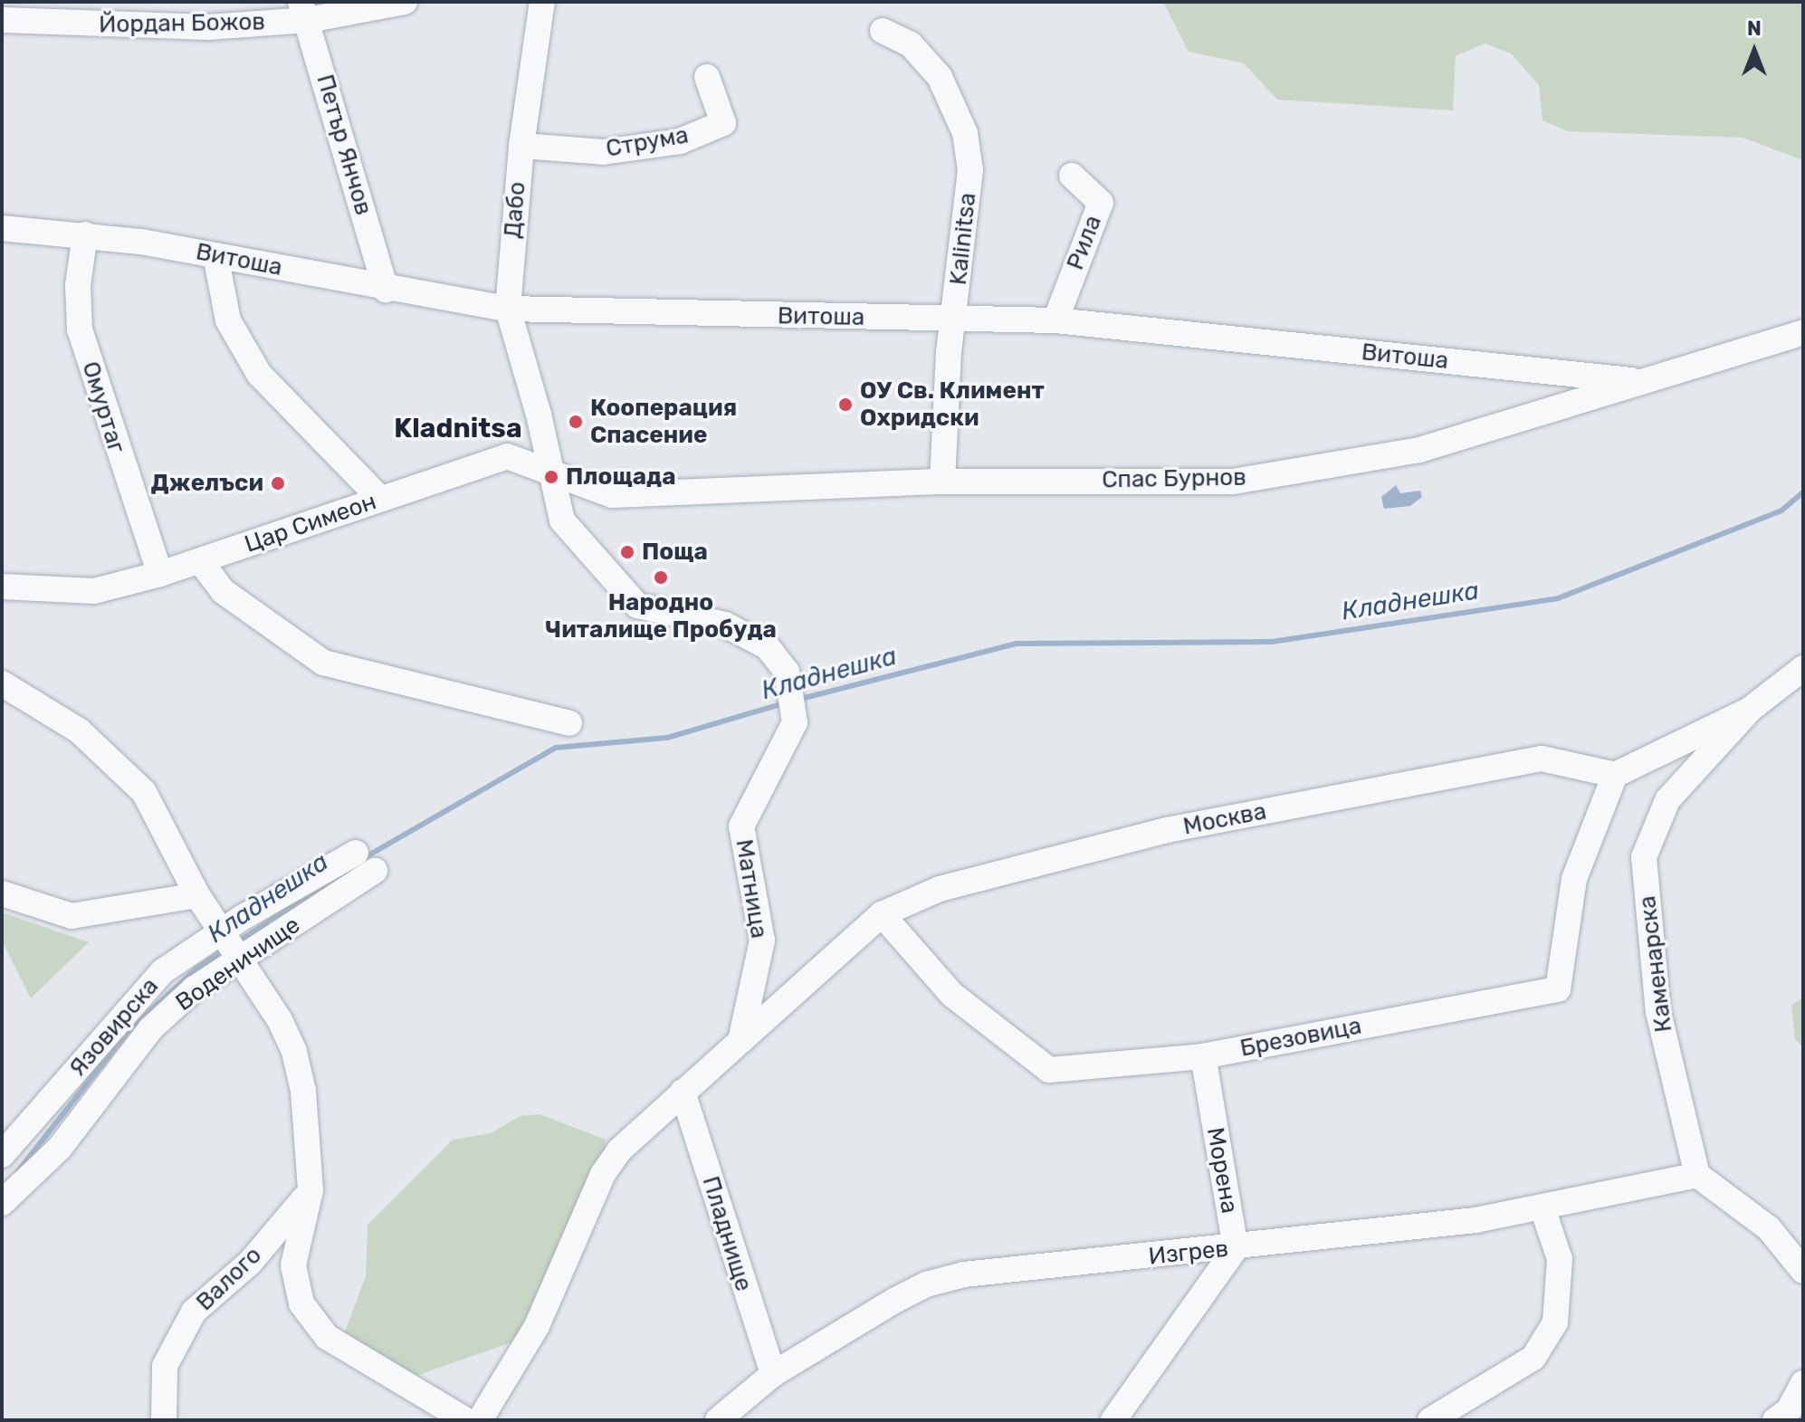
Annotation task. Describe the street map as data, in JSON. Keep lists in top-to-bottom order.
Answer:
{
  "streets": {
    "street": [
      "Йордан Божов",
      "Струма",
      "Петър Янчов",
      "Дабо",
      "Kalinitsa",
      "Рила",
      "Витоша",
      "Омуртаг",
      "Спас Бурнов",
      "Цар Симеон",
      "Москва",
      "Матница",
      "Воденичище",
      "Каменарска",
      "Язовирска",
      "Брезовица",
      "Морена",
      "Пладнище",
      "Изгрев",
      "Валого"
    ]
  },
  "crossings": [
    ["Йордан Божов", "Петър Янчов"],
    ["Струма", "Дабо"],
    ["Петър Янчов", "Витоша"],
    ["Дабо", "Витоша"],
    ["Дабо", "Матница"],
    ["Kalinitsa", "Витоша"],
    ["Kalinitsa", "Спас Бурнов"],
    ["Рила", "Витоша"],
    ["Витоша", "Омуртаг"],
    ["Витоша", "Спас Бурнов"],
    ["Омуртаг", "Цар Симеон"],
    ["Спас Бурнов", "Цар Симеон"],
    ["Цар Симеон", "Матница"],
    ["Москва", "Матница"],
    ["Москва", "Брезовица"],
    ["Воденичище", "Язовирска"],
    ["Каменарска", "Изгрев"],
    ["Брезовица", "Морена"],
    ["Морена", "Изгрев"],
    ["Пладнище", "Изгрев"]
  ],
  "districts": ["Kladnitsa"],
  "water": ["Кладнешка"],
  "places": [
    "ОУ Св. Климент Охридски",
    "Кооперация Спасение",
    "Площада",
    "Джелъси",
    "Поща",
    "Народно Читалище Пробуда"
  ],
  "north": "top"
}
